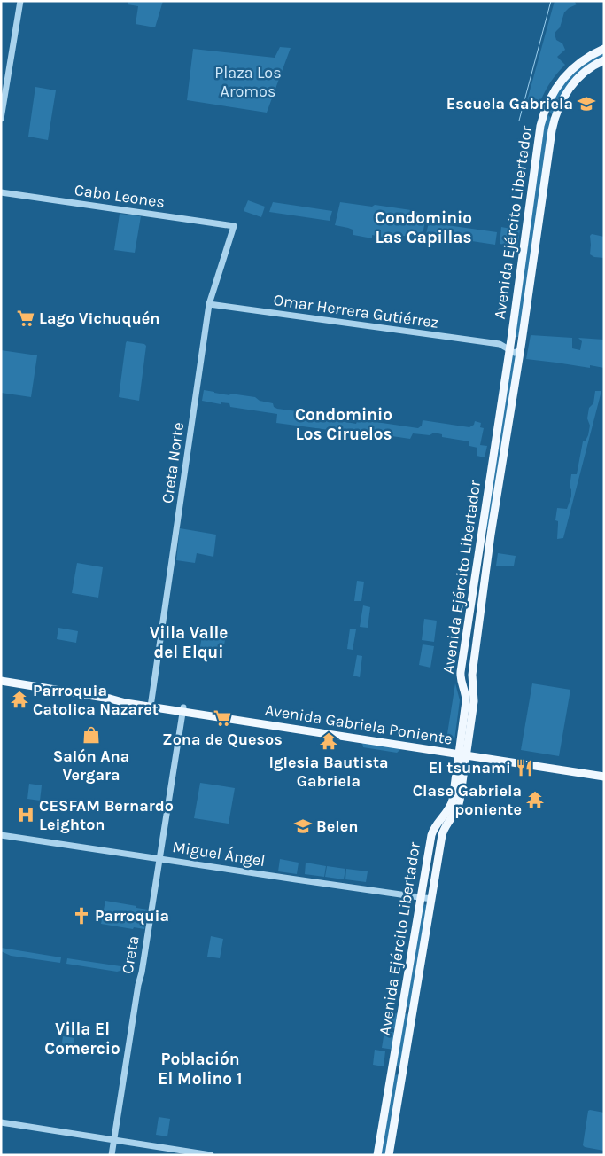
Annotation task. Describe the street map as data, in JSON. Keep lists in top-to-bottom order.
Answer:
{
  "streets": {
    "main road": ["Avenida Ejército Libertador", "Avenida Gabriela Poniente"],
    "street": [
      "Cabo Leones",
      "Omar Herrera Gutiérrez",
      "Creta Norte",
      "Miguel Ángel",
      "Creta"
    ]
  },
  "crossings": [
    ["Cabo Leones", "Creta Norte"],
    ["Avenida Ejército Libertador", "Omar Herrera Gutiérrez"],
    ["Avenida Ejército Libertador", "Avenida Gabriela Poniente"],
    ["Avenida Ejército Libertador", "Miguel Ángel"],
    ["Omar Herrera Gutiérrez", "Creta Norte"],
    ["Creta Norte", "Avenida Gabriela Poniente"],
    ["Avenida Gabriela Poniente", "Creta"],
    ["Miguel Ángel", "Creta"]
  ],
  "districts": [
    "Condominio Las Capillas",
    "Condominio Los Ciruelos",
    "Villa Valle del Elqui",
    "Villa El Comercio",
    "Población El Molino 1"
  ],
  "parks": ["Plaza Los Aromos"],
  "places": {
    "school or university": ["Escuela Gabriela", "Belen"],
    "supermarket": ["Lago Vichuquén", "Zona de Quesos"],
    "temple": ["Parroquia Catolica Nazaret", "Iglesia Bautista Gabriela", "Clase Gabriela poniente"],
    "shop": ["Salón Ana Vergara"],
    "restaurant": ["El tsunami"],
    "hospital": ["CESFAM Bernardo Leighton"],
    "church": ["Parroquia"]
  }
}
